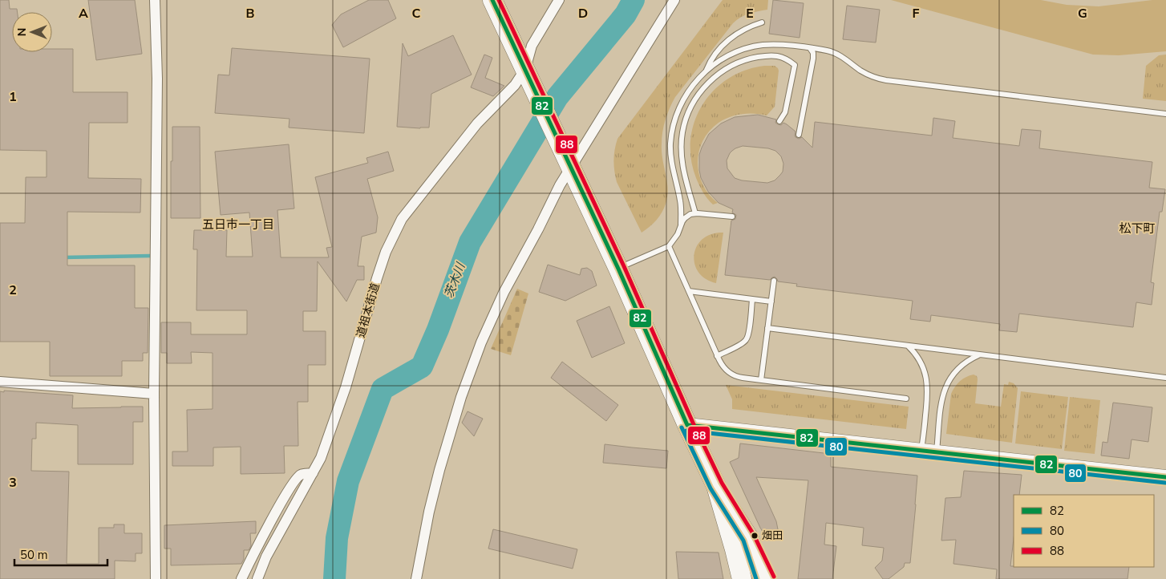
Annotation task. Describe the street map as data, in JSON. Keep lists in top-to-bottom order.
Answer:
{
  "streets": {
    "street": ["道祖本街道"]
  },
  "districts": ["五日市一丁目", "松下町"],
  "water": ["茨木川"],
  "places": ["畑田"],
  "lines": ["transit line 82", "transit line 88", "transit line 80"],
  "legend": ["82", "80", "88"],
  "scale_bar": "50 m",
  "north": "left",
  "grid": {
    "columns": [
      "A",
      "B",
      "C",
      "D",
      "E",
      "F",
      "G"
    ],
    "rows": ["1", "2", "3"]
  }
}
